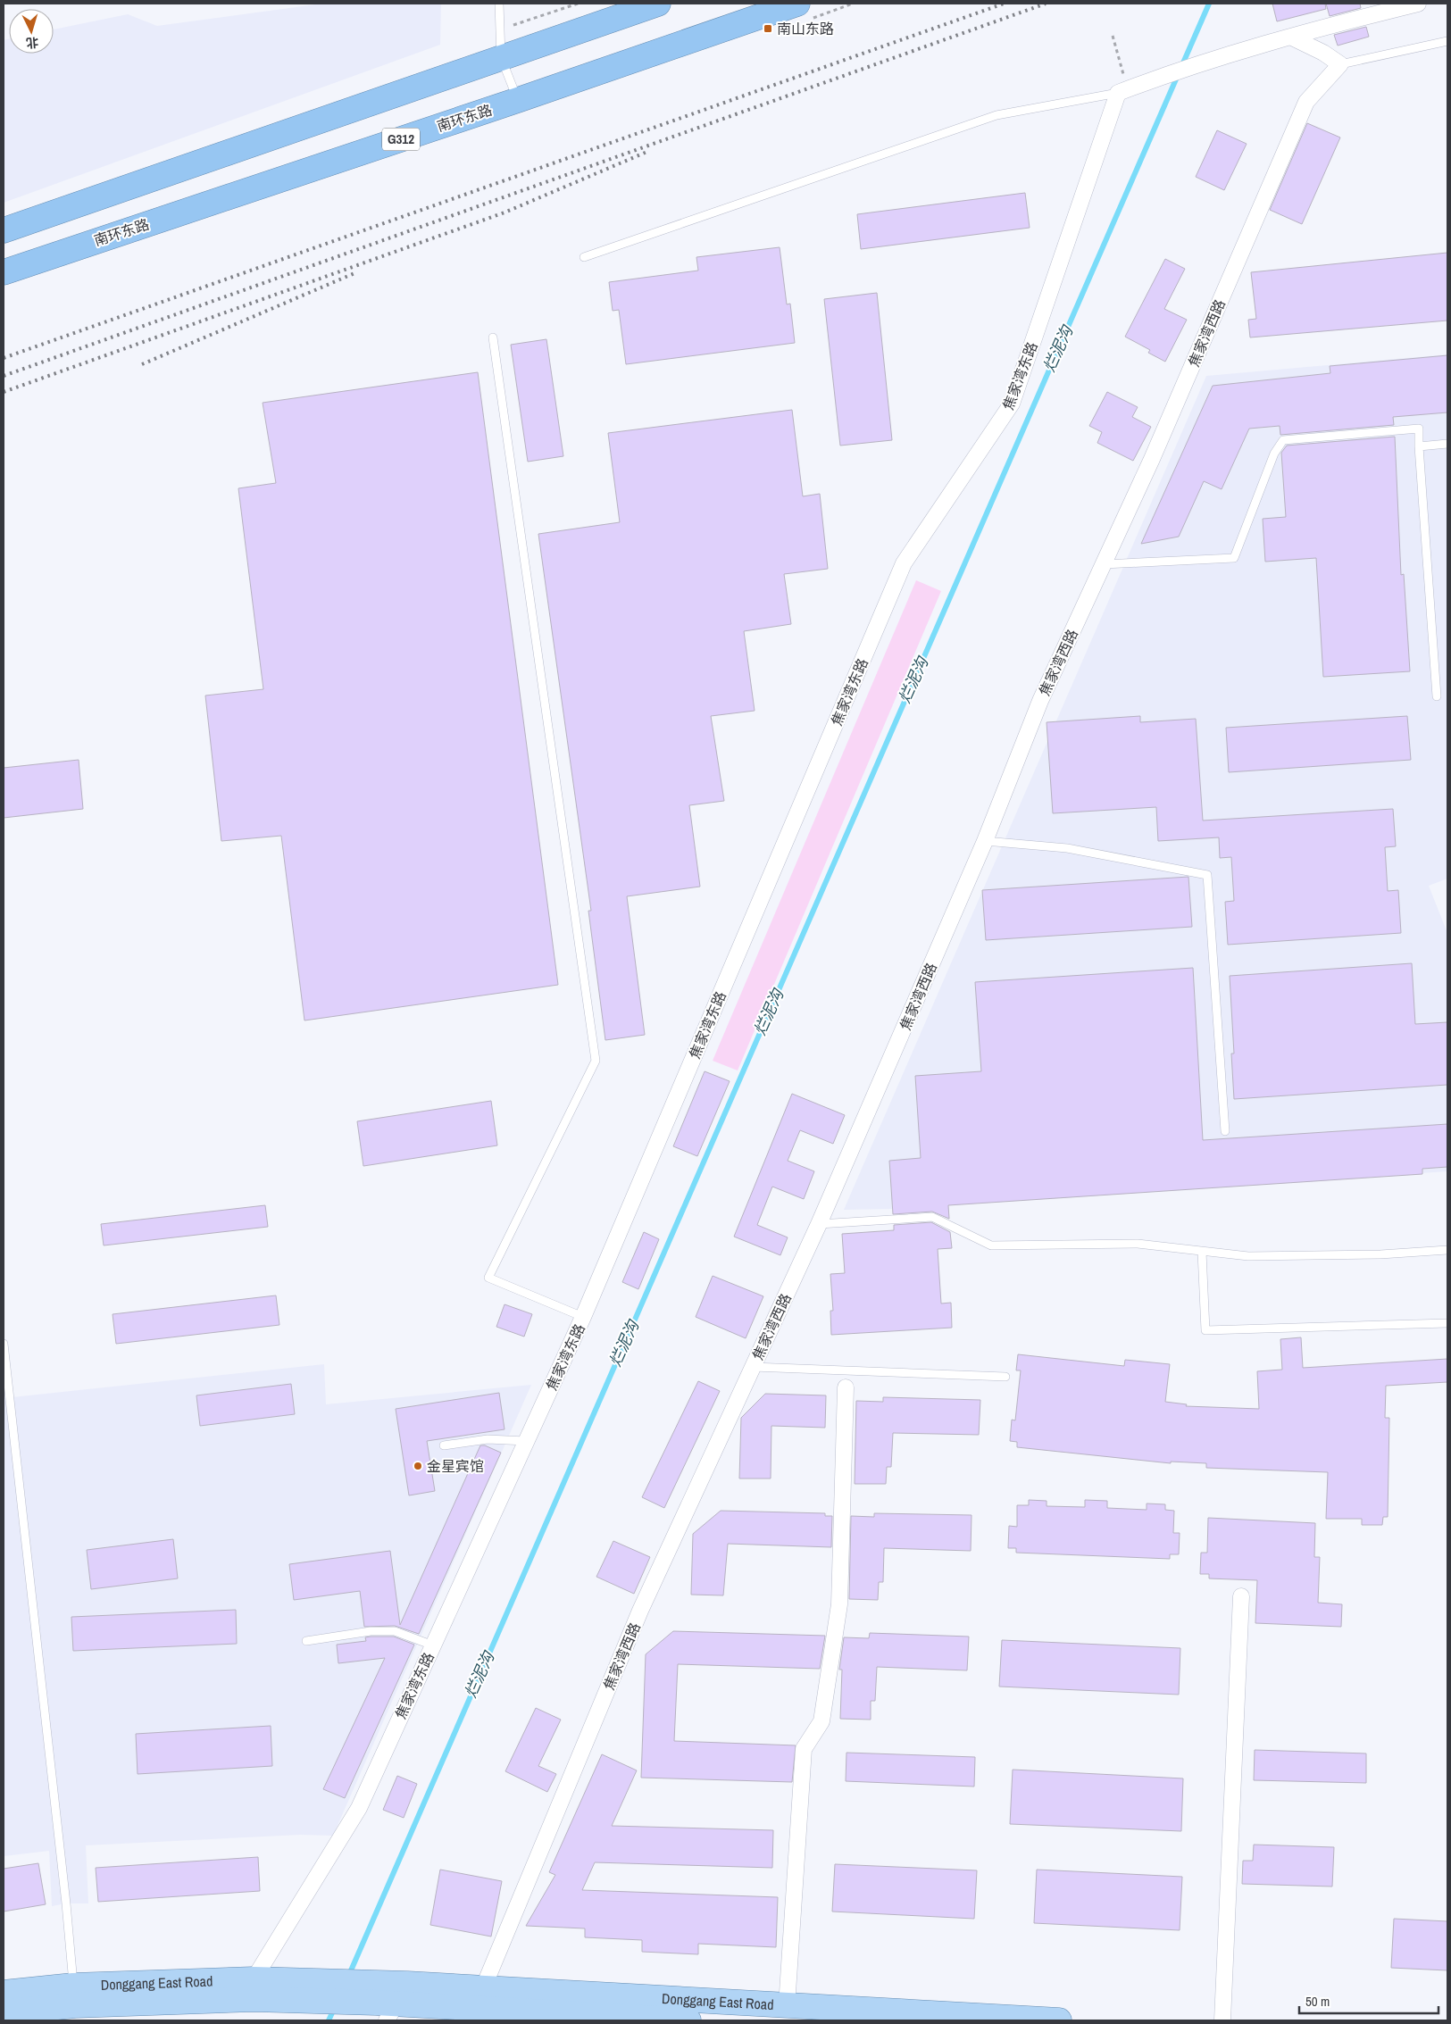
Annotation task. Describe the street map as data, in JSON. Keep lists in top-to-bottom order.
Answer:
{
  "streets": {
    "highway": ["南环东路", "G312"],
    "main road": ["Donggang East Road"],
    "street": ["焦家湾西路", "焦家湾东路"]
  },
  "crossings": [
    ["焦家湾西路", "Donggang East Road"],
    ["焦家湾东路", "Donggang East Road"]
  ],
  "water": ["烂泥沟"],
  "places": {
    "transit": ["南山东路"],
    "other": ["金星宾馆"]
  },
  "scale_bar": "50 m",
  "north": "bottom"
}
